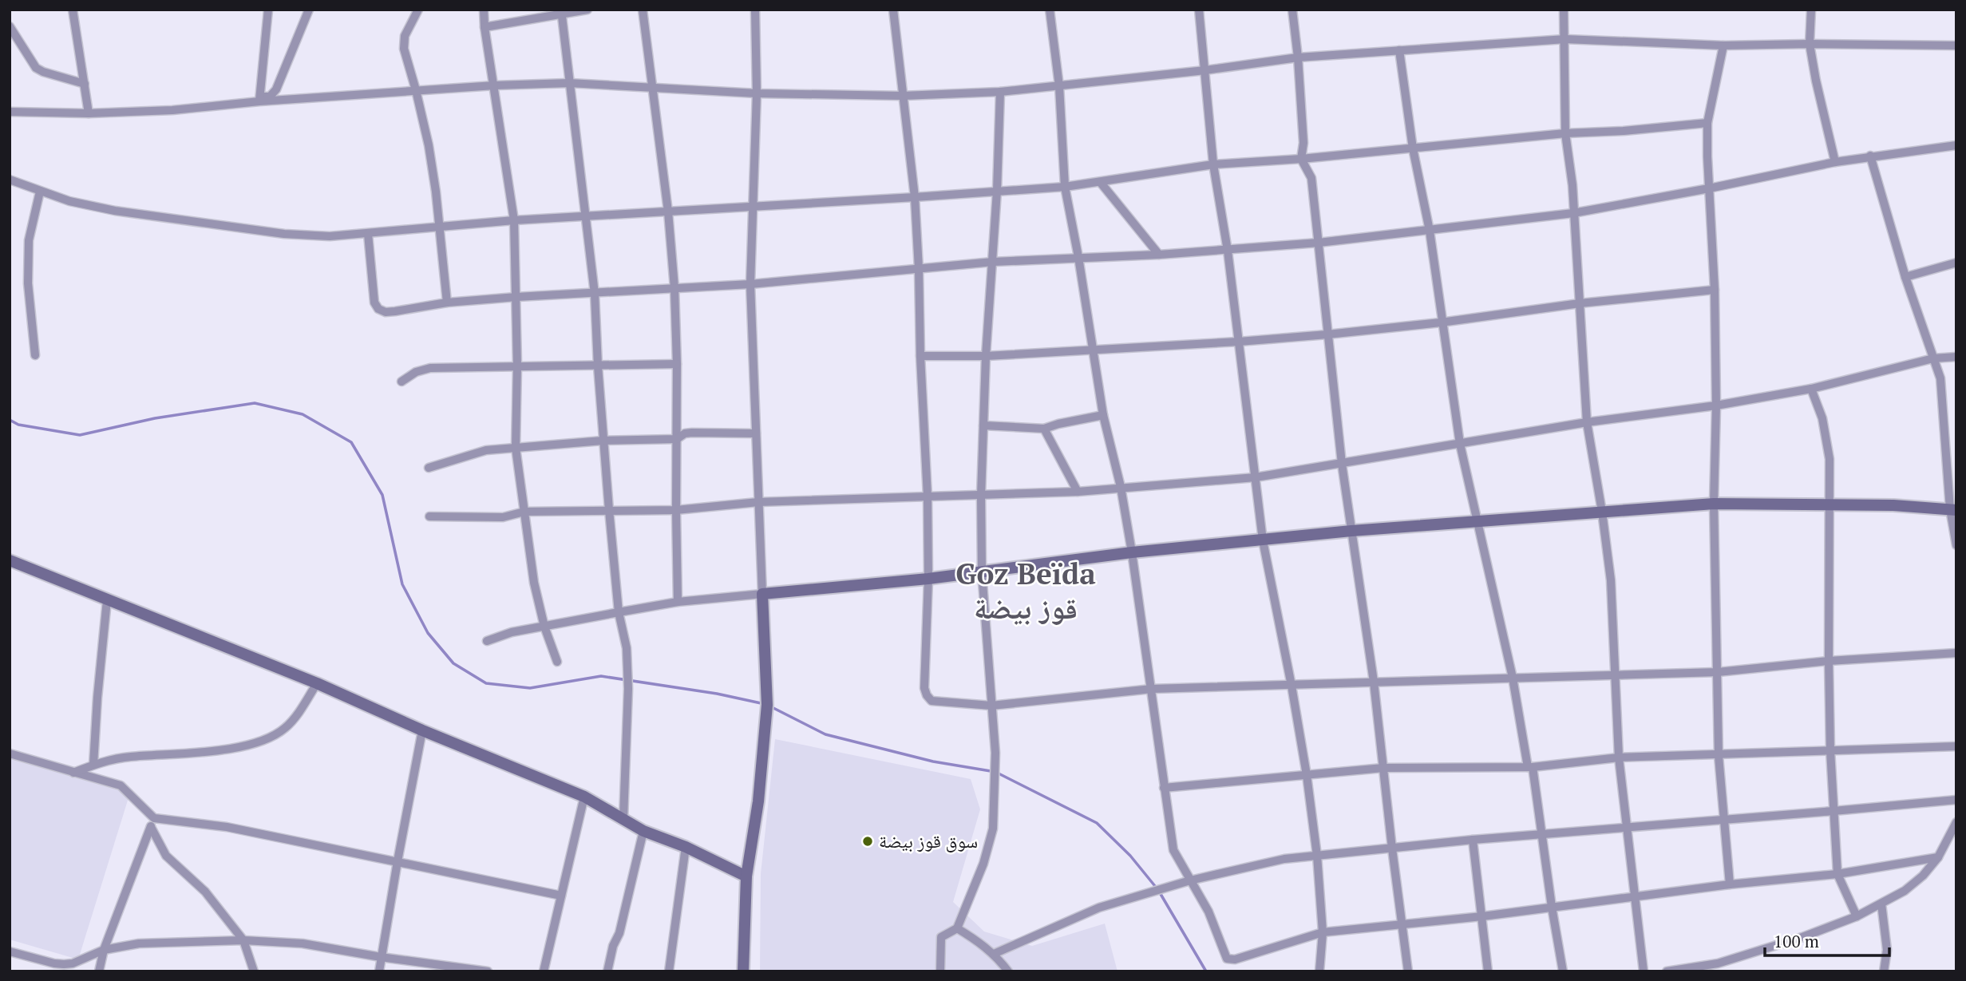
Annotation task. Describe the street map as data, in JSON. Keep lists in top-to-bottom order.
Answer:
{
  "districts": ["Goz Beïda قوز بيضة"],
  "places": ["سوق قوز بيضة"],
  "scale_bar": "100 m"
}
